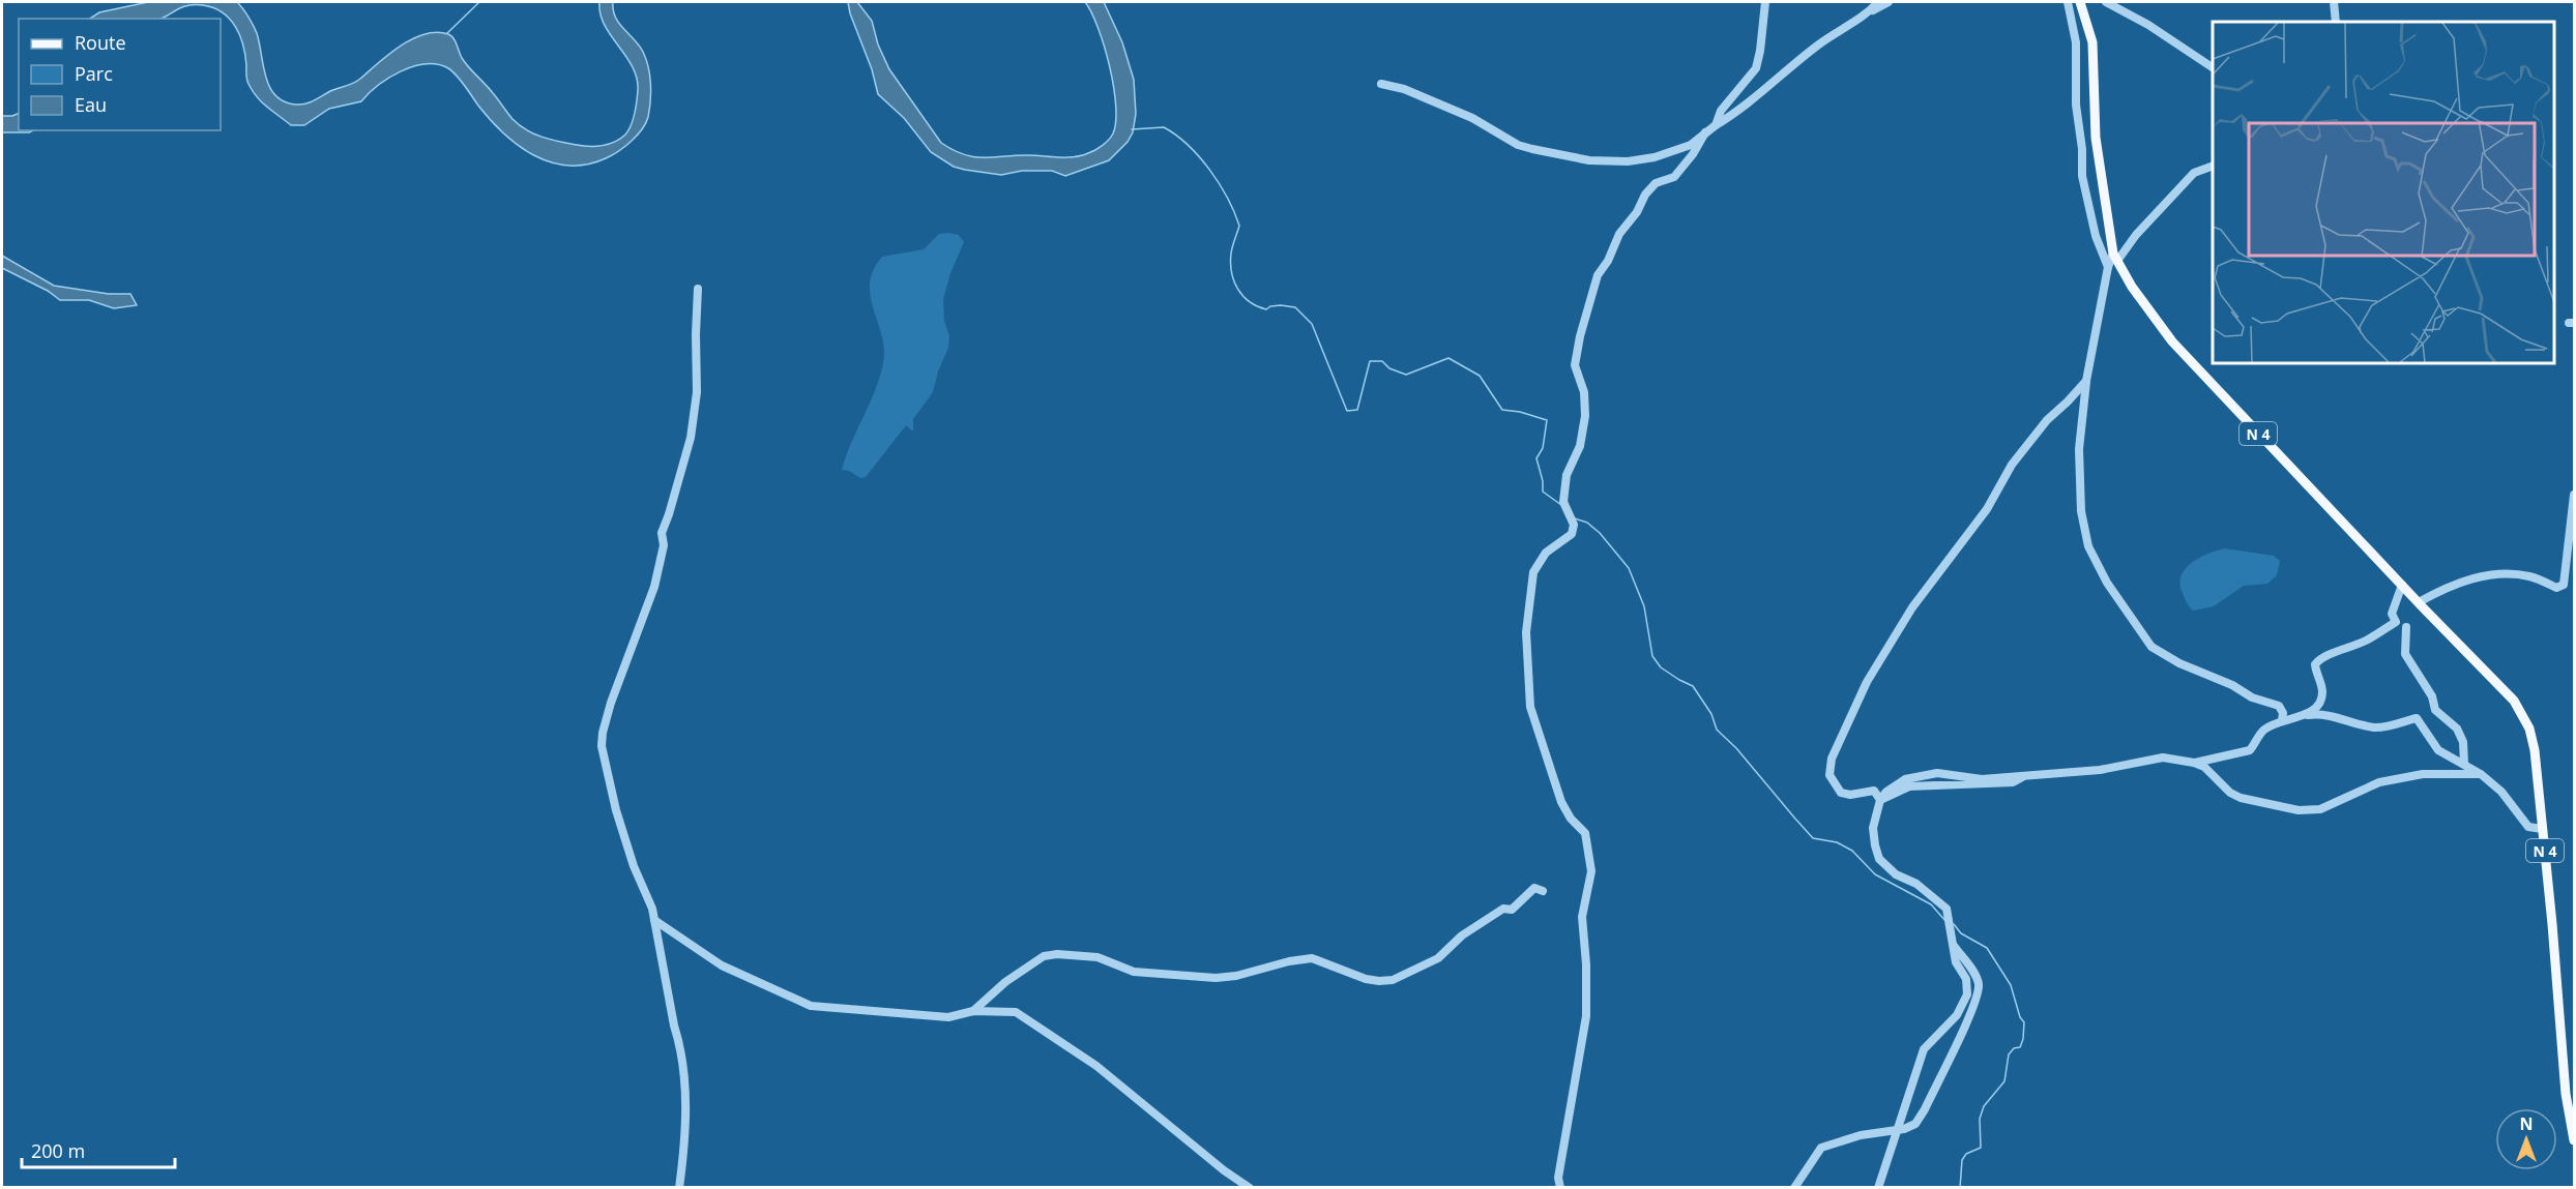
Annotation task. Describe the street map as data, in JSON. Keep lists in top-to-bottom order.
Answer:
{
  "streets": {
    "main road": ["N 4"]
  },
  "legend": ["Route", "Parc", "Eau"],
  "scale_bar": "200 m",
  "north": "top"
}
